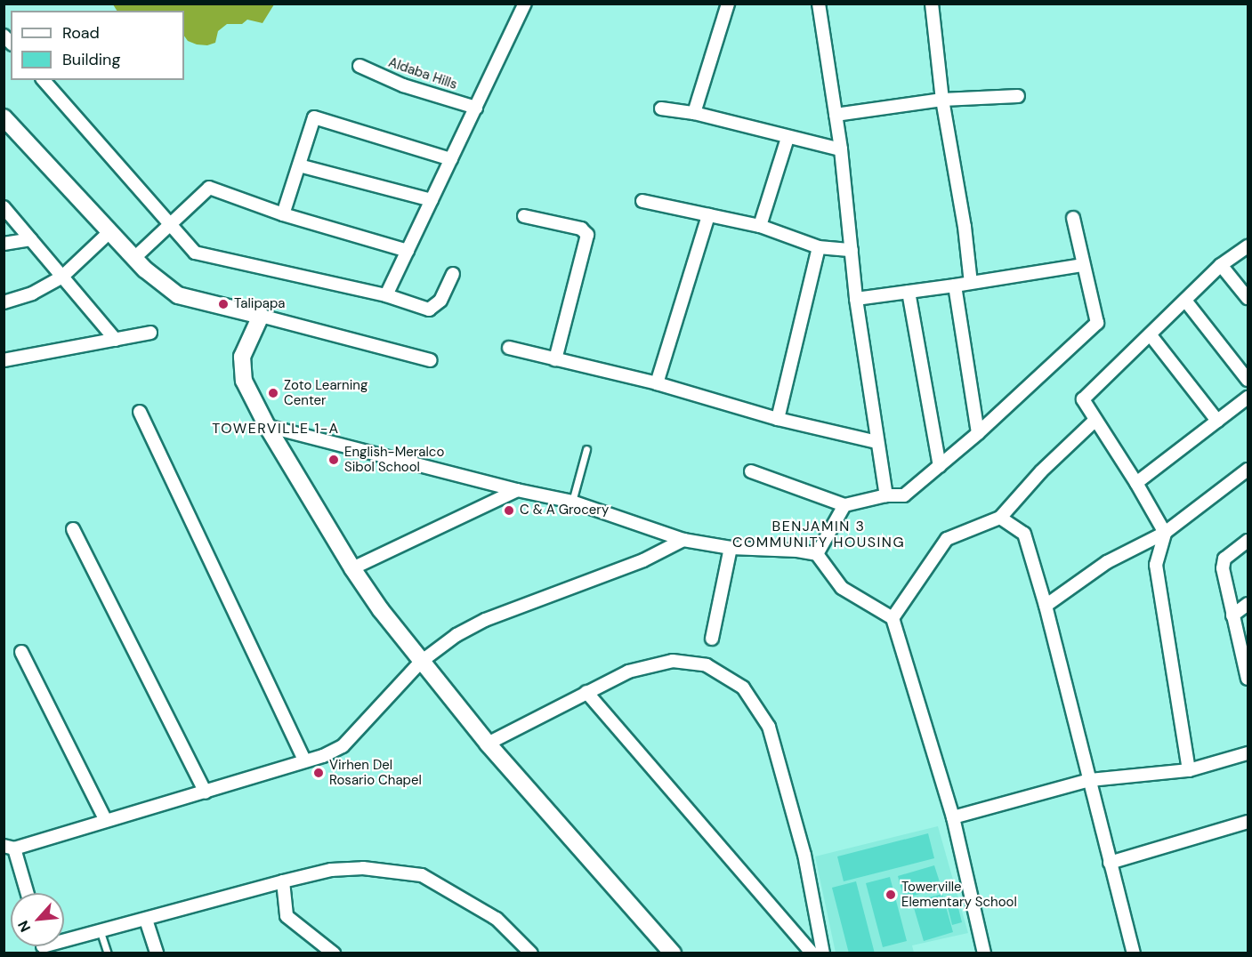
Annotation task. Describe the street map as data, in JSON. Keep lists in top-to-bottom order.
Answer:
{
  "streets": {
    "street": ["Aldaba Hills"]
  },
  "districts": ["TOWERVILLE 1-A", "BENJAMIN 3 COMMUNITY HOUSING"],
  "places": [
    "Talipapa",
    "Zoto Learning Center",
    "English-Meralco Sibol School",
    "C & A Grocery",
    "Virhen Del Rosario Chapel",
    "Towerville Elementary School"
  ],
  "legend": ["Road", "Building"],
  "north": "bottom left"
}
